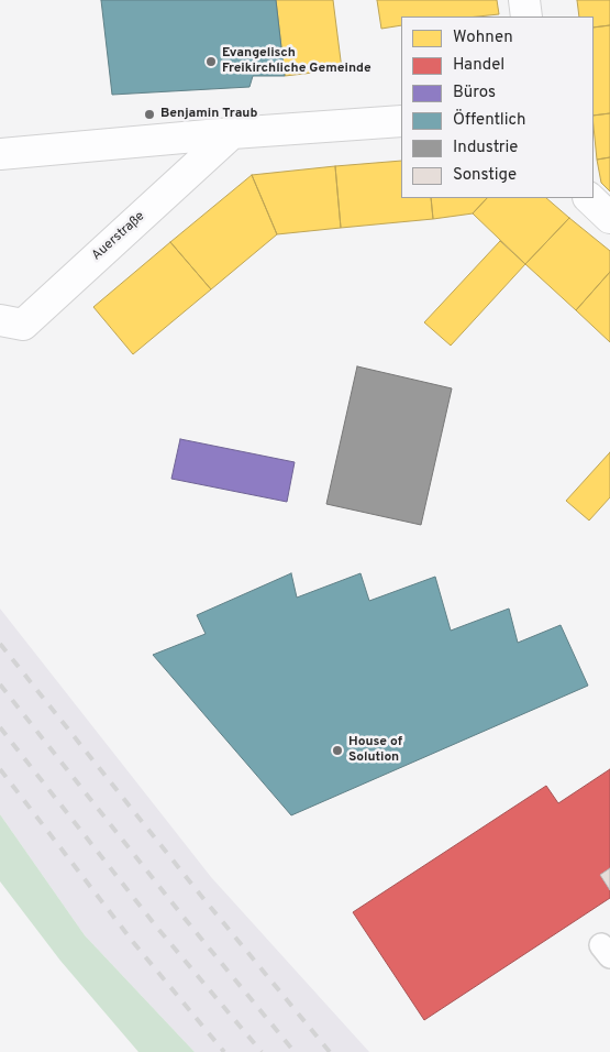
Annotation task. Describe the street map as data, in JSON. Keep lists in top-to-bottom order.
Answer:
{
  "streets": {
    "street": ["Auerstraße"]
  },
  "places": ["Evangelisch Freikirchliche Gemeinde", "Benjamin Traub", "House of Solution"],
  "legend": [
    "Wohnen",
    "Handel",
    "Büros",
    "Öffentlich",
    "Industrie",
    "Sonstige"
  ]
}
